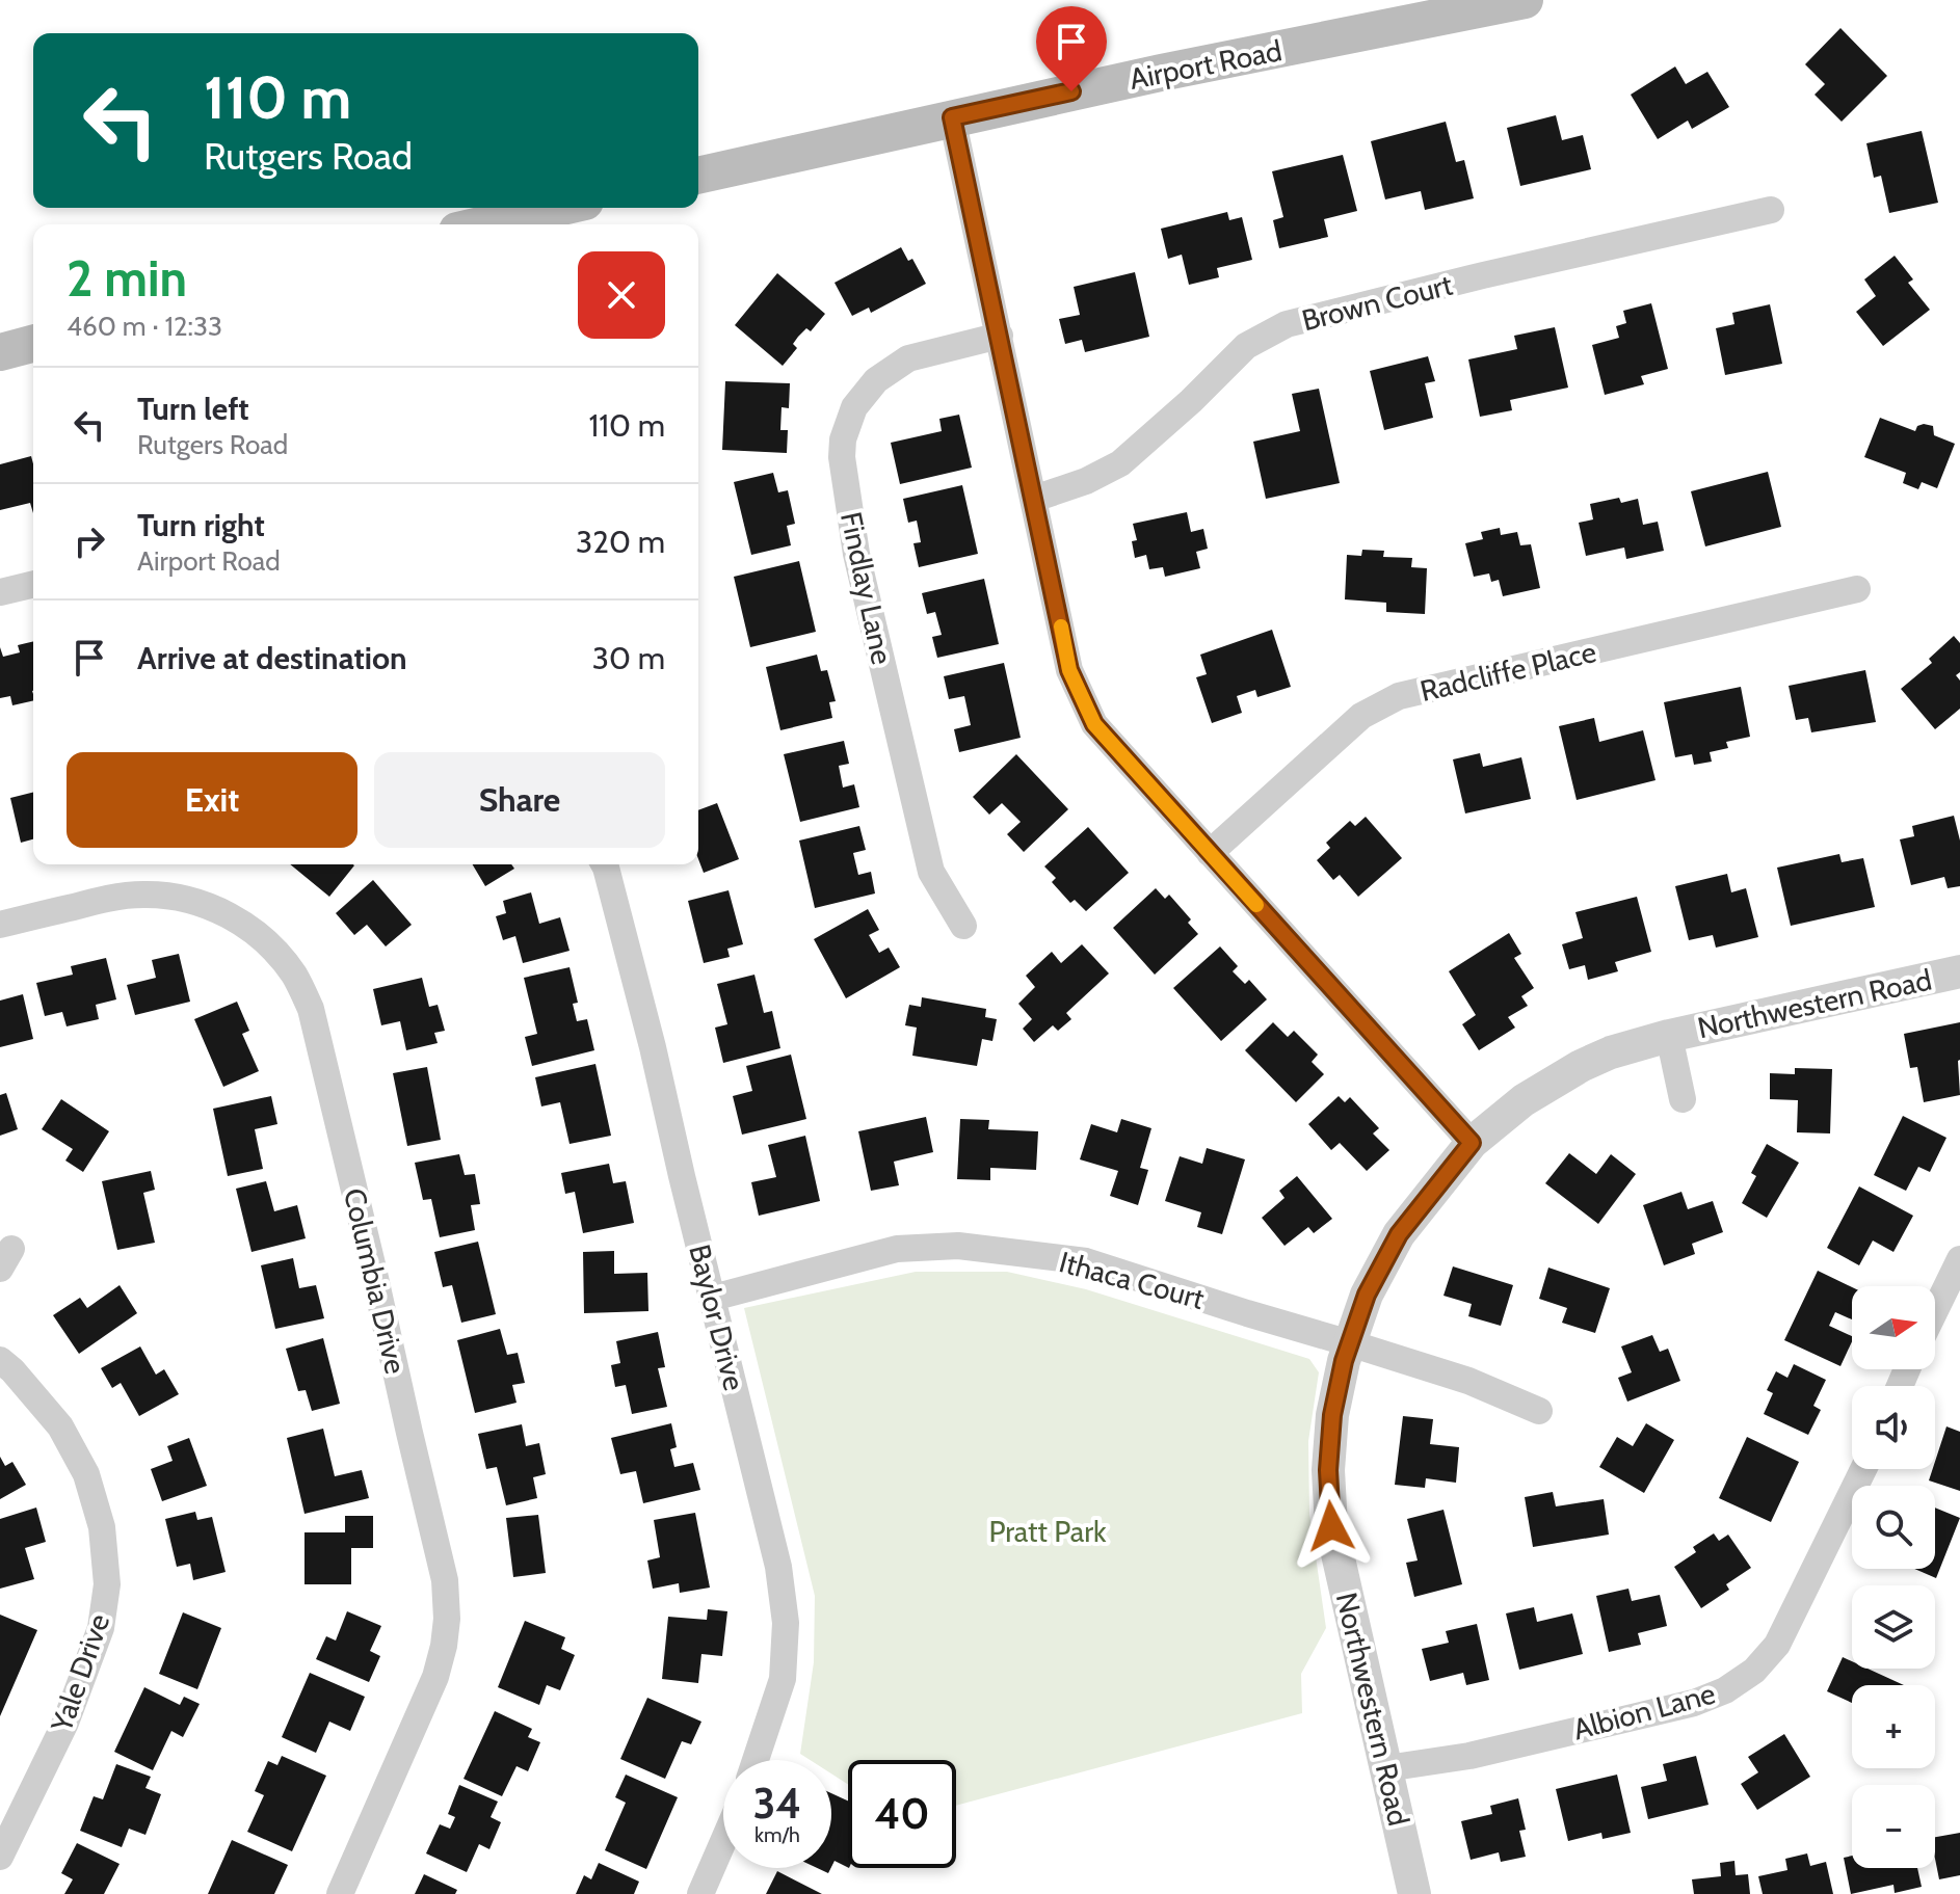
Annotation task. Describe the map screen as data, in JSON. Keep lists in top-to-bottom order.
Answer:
{
  "streets": {
    "main road": ["Airport Road"],
    "street": [
      "Brown Court",
      "Findlay Lane",
      "Radcliffe Place",
      "Northwestern Road",
      "Ithaca Court",
      "Columbia Drive",
      "Baylor Drive",
      "Yale Drive",
      "Albion Lane"
    ]
  },
  "crossings": [
    ["Northwestern Road", "Ithaca Court"],
    ["Northwestern Road", "Albion Lane"],
    ["Ithaca Court", "Baylor Drive"]
  ],
  "parks": ["Pratt Park"],
  "north": "right",
  "page": {
    "turn": ["110 m", "Rutgers Road"],
    "heading": ["2 min", "460 m · 12:33"],
    "list": [
      {
        "name": "Turn left",
        "note": "Rutgers Road",
        "value": "110 m"
      },
      {
        "name": "Turn right",
        "note": "Airport Road",
        "value": "320 m"
      },
      {
        "name": "Arrive at destination",
        "value": "30 m"
      }
    ],
    "buttons": ["Exit", "Share"],
    "map_buttons": ["+", "−"],
    "speed": "34 km/h",
    "limit": "40"
  }
}
